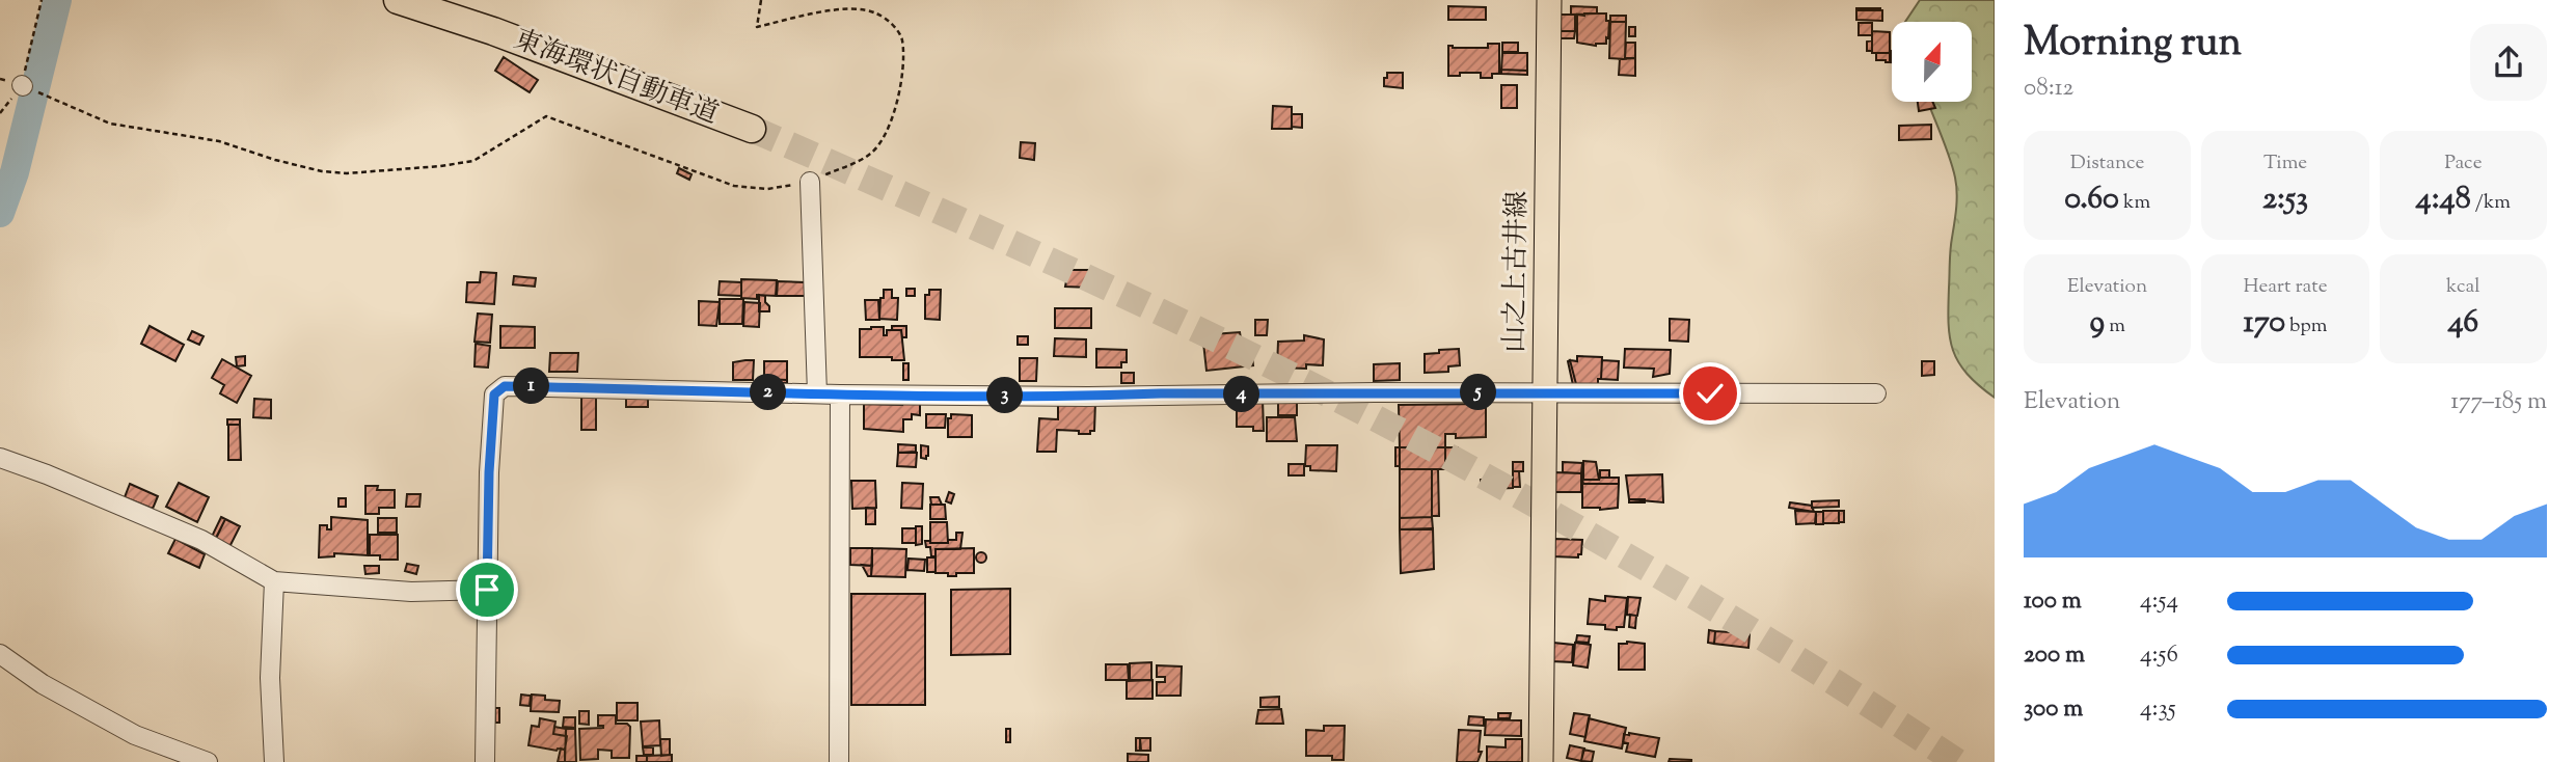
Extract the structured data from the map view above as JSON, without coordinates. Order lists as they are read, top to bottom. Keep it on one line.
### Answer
{"streets":{"highway":["東海環状自動車道"],"main road":["山之上古井線"]},"north":"top","page":{"heading":["Morning run","08:12"],"stats":[["Distance","0.60 km"],["Time","2:53"],["Pace","4:48 /km"],["Elevation","9 m"],["Heart rate","170 bpm"],["kcal","46"]],"pins":["1","2","5","4","3"],"chart":["Elevation","177–185 m"],"list":[{"name":"100 m","note":"4:54"},{"name":"200 m","note":"4:56"},{"name":"300 m","note":"4:35"}]}}
